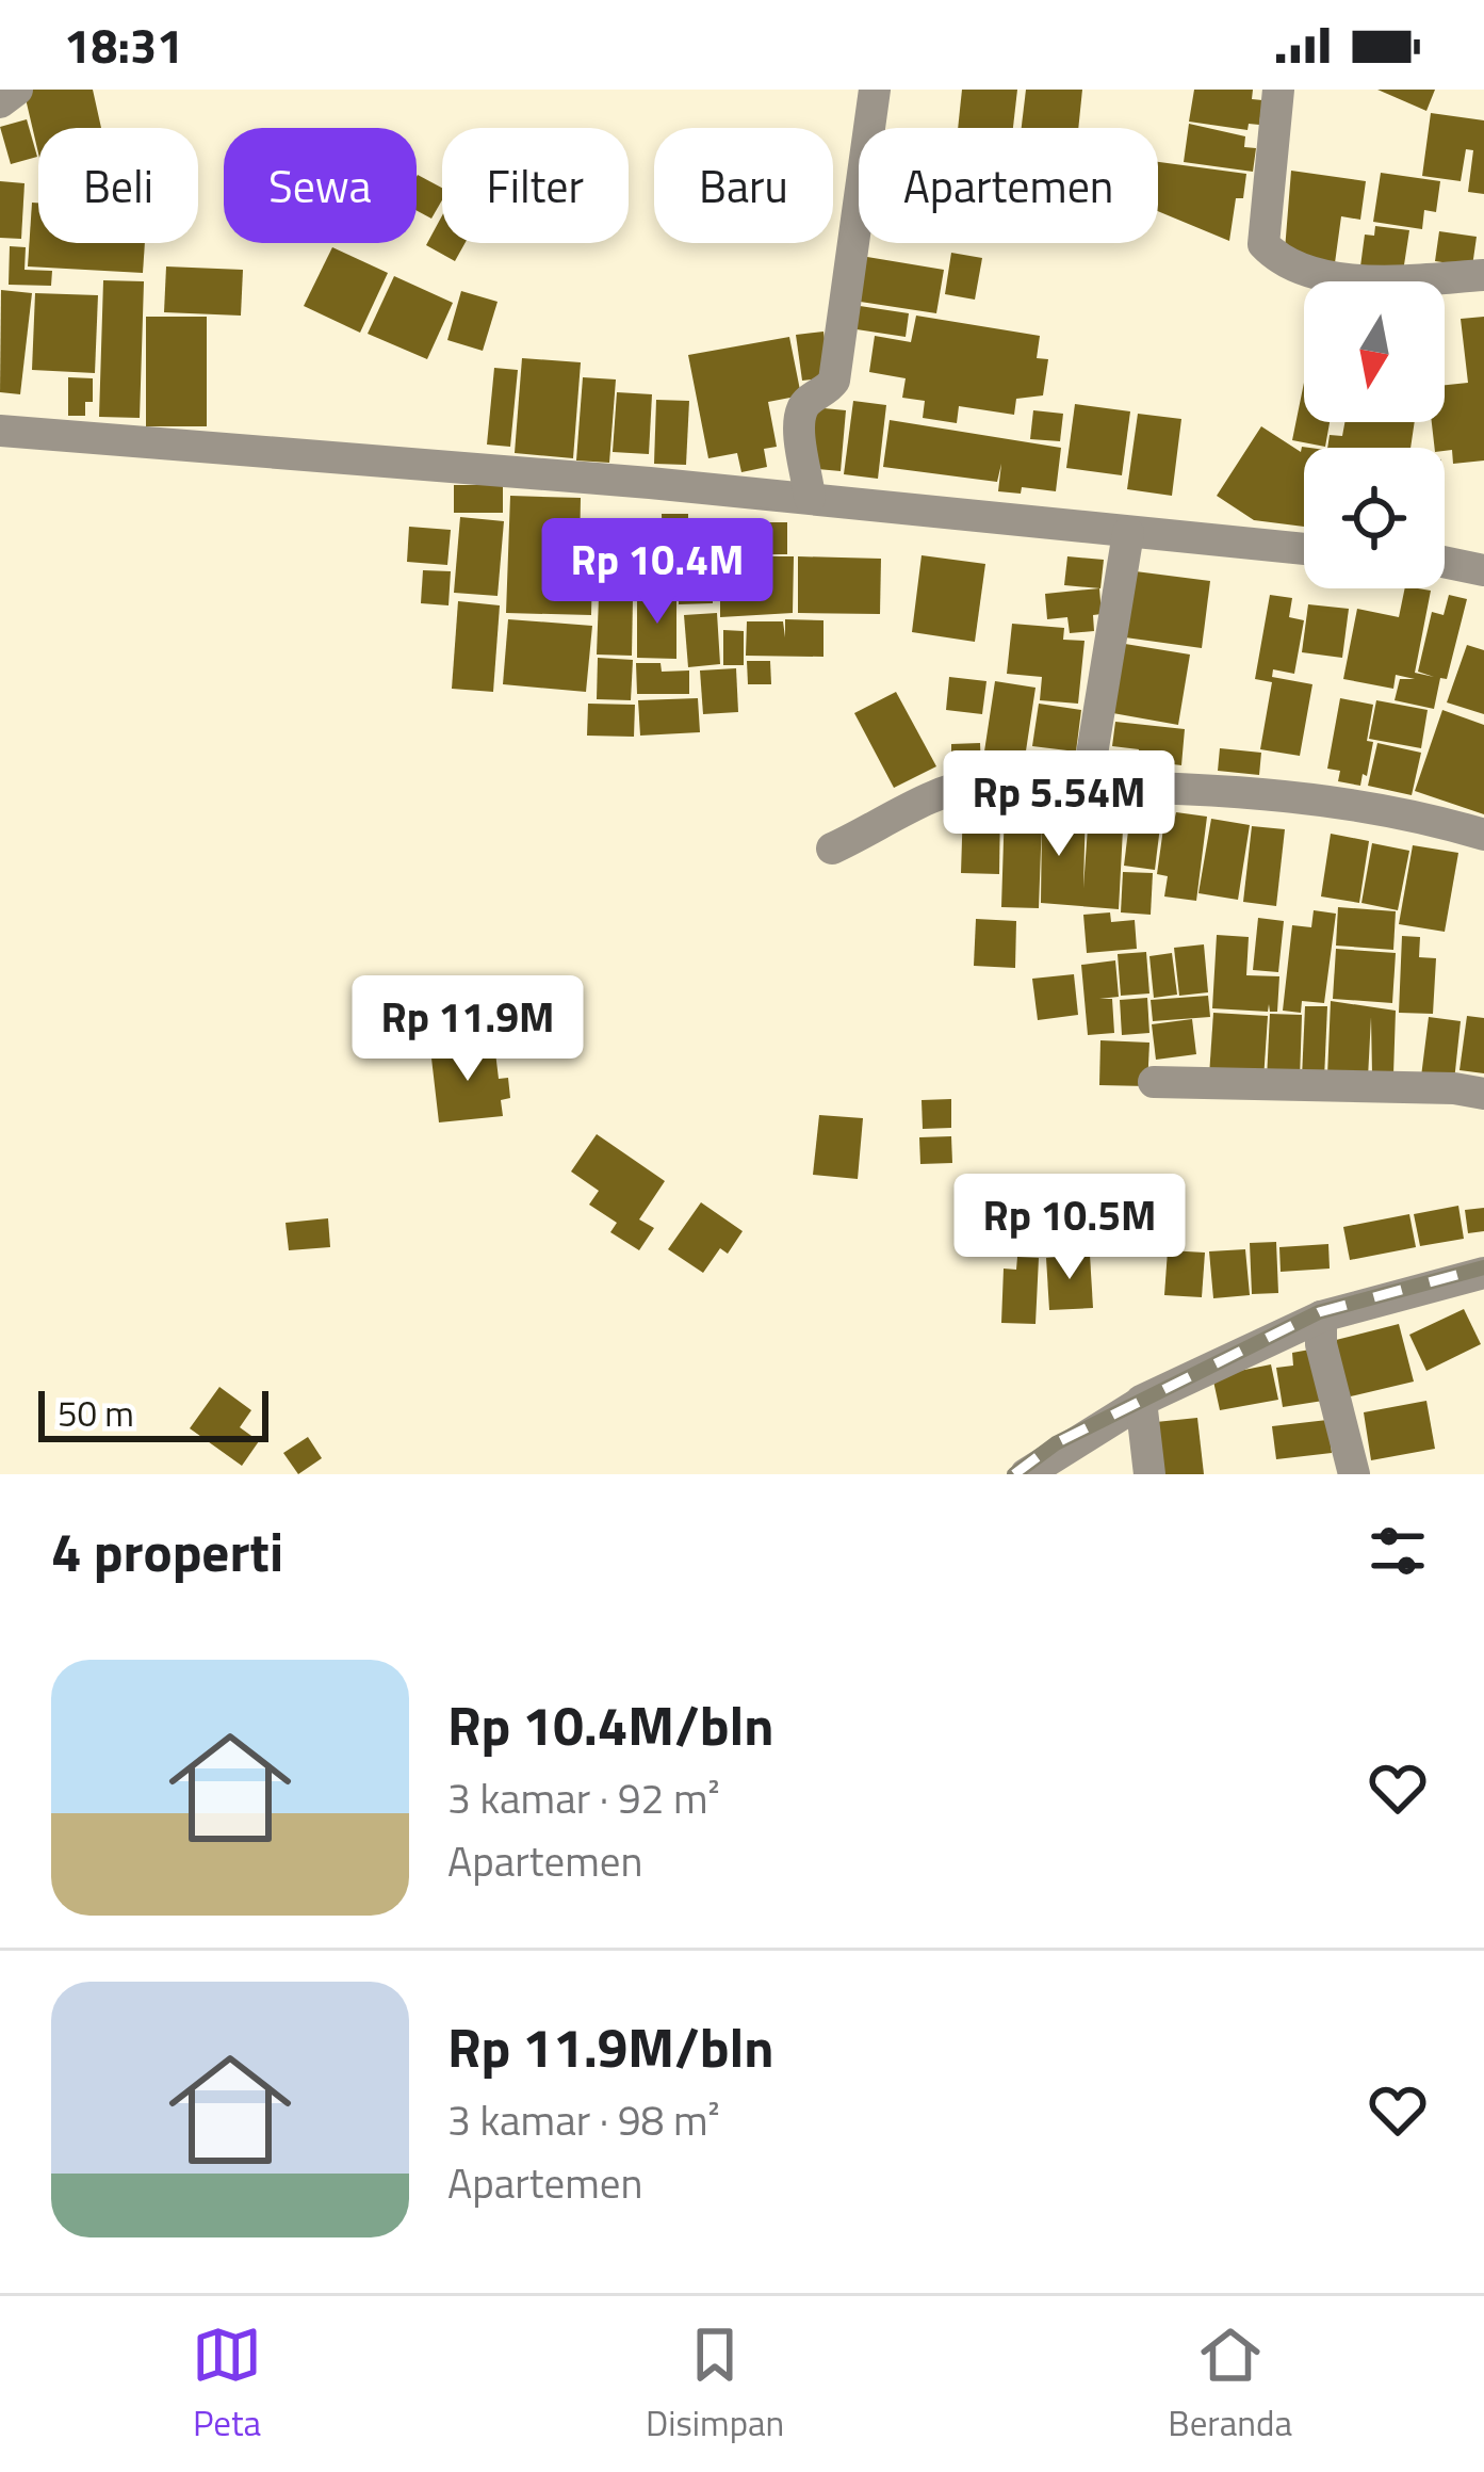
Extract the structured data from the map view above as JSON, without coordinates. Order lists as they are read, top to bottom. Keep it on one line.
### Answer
{"scale_bar":"50 m","north":"bottom","page":{"status":"18:31","chip":["Beli","Sewa","Filter","Baru","Apartemen"],"price":["Rp 10.4M","Rp 5.54M","Rp 11.9M","Rp 10.5M"],"scale":"50 m","heading":"4 properti","list":[{"name":"Rp 10.4M/bln","note":"3 kamar · 92 m² · Apartemen"},{"name":"Rp 11.9M/bln","note":"3 kamar · 98 m² · Apartemen"}],"tabs":["Peta","Disimpan","Beranda"]}}
